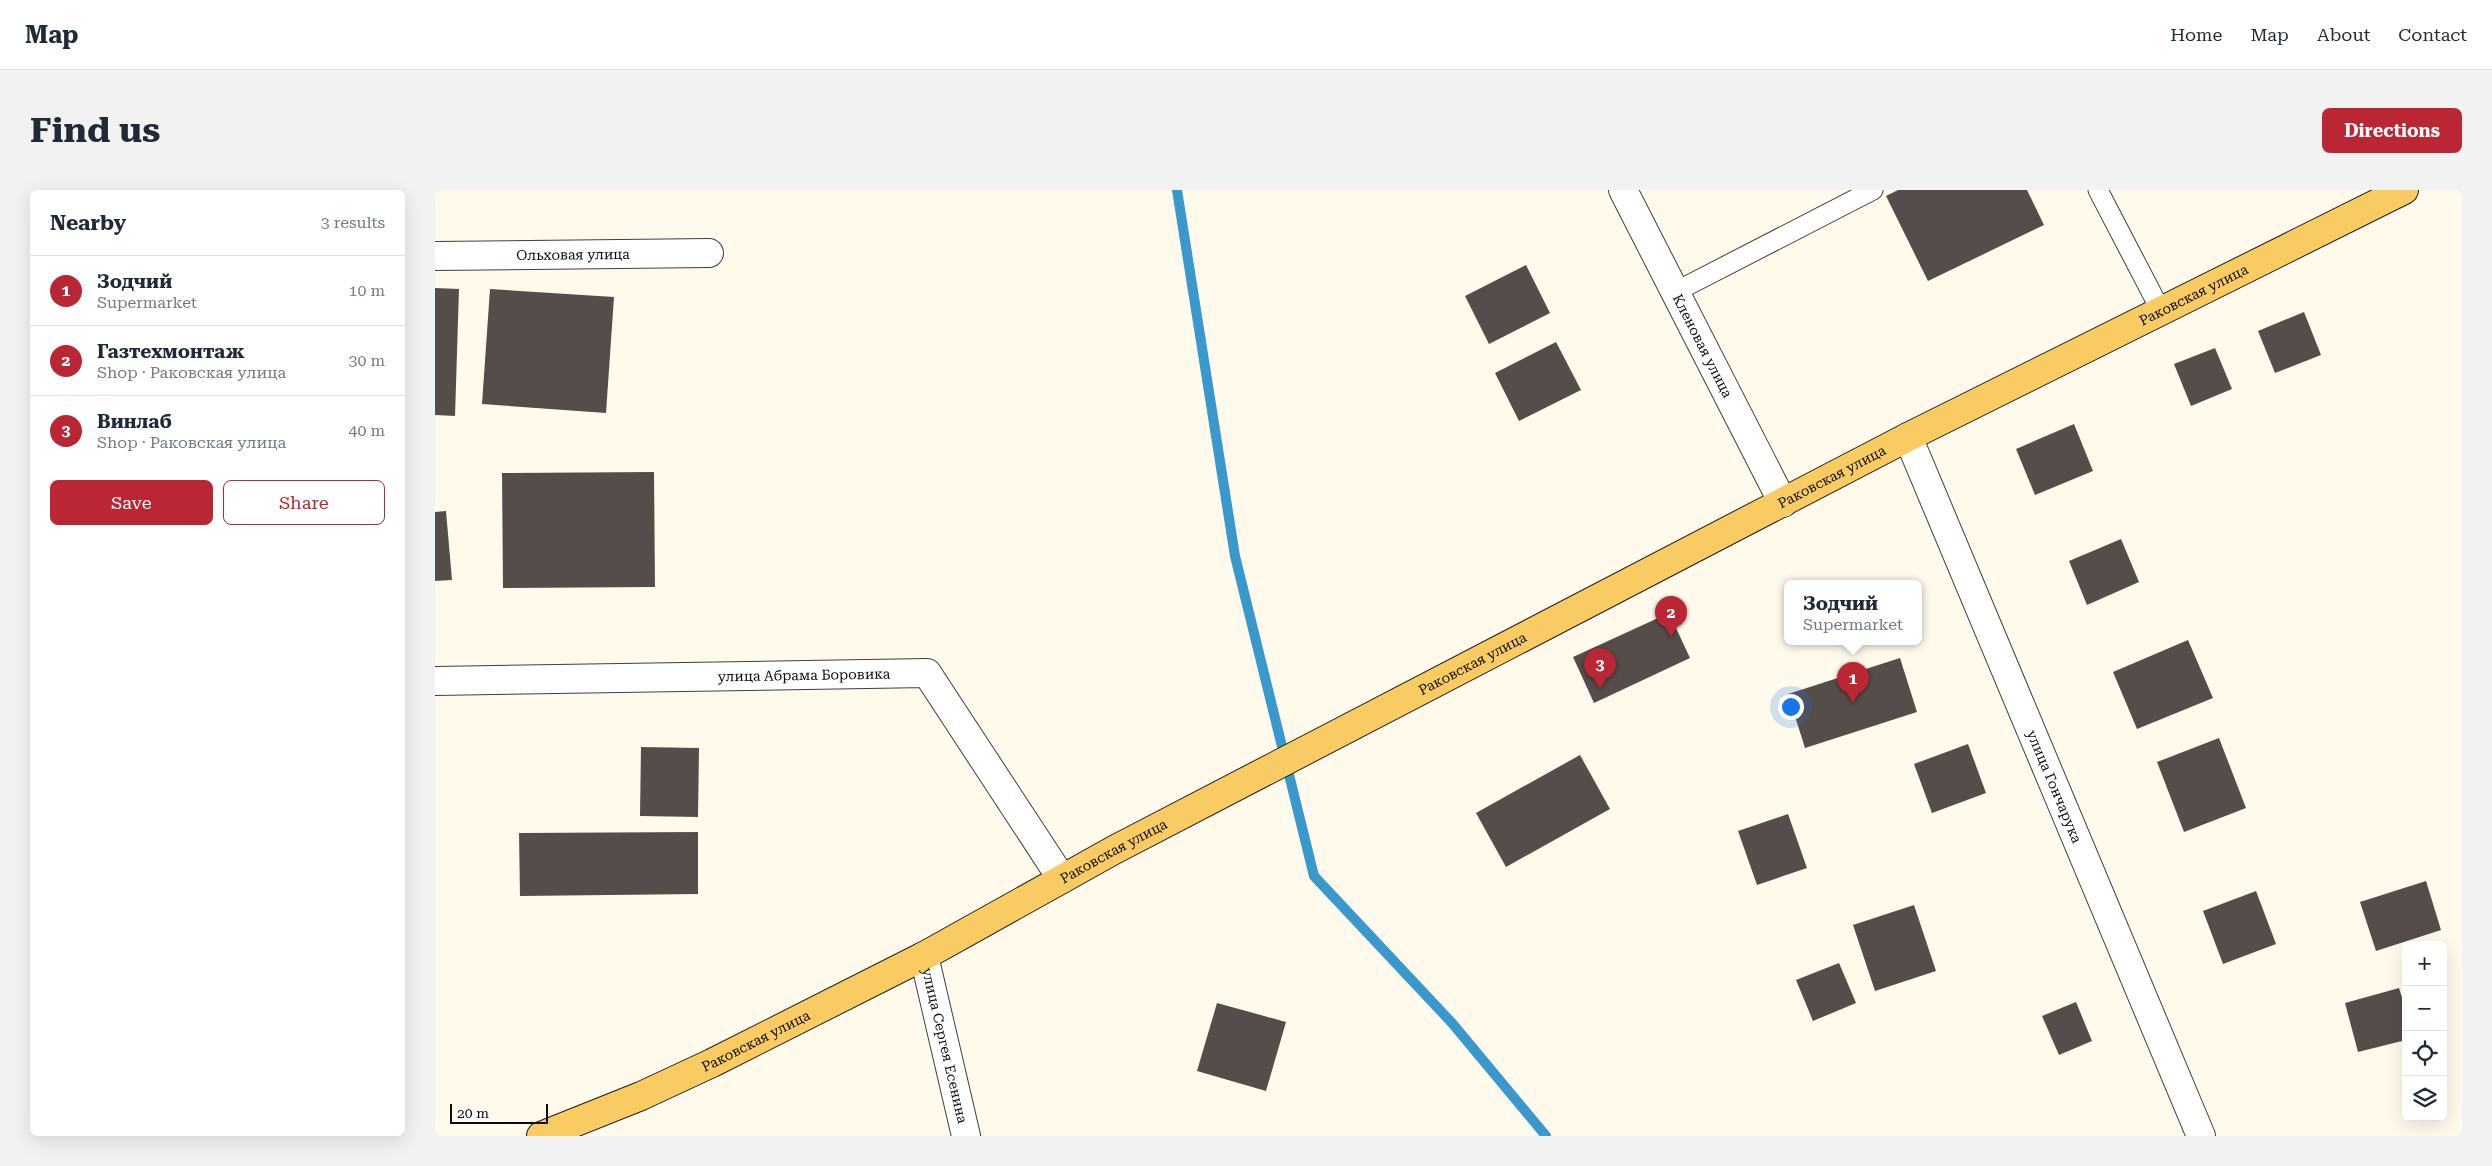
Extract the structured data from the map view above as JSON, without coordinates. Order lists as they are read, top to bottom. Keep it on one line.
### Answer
{"streets":{"main road":["Раковская улица"],"street":["Ольховая улица","Кленовая улица","улица Абрама Боровика","улица Гончарука","улица Сергея Есенина"]},"crossings":[["Раковская улица","Кленовая улица"],["Раковская улица","улица Абрама Боровика"],["Раковская улица","улица Гончарука"],["Раковская улица","улица Сергея Есенина"]],"scale_bar":"20 m","page":{"header":"Map","nav":["Home","Map","About","Contact"],"buttons":["Directions",["Save","Share"]],"title":"Find us","heading":["Nearby","3 results"],"list":[{"mark":"1","name":"Зодчий","note":"Supermarket","value":"10 m"},{"mark":"2","name":"Газтехмонтаж","note":"Shop · Раковская улица","value":"30 m"},{"mark":"3","name":"Винлаб","note":"Shop · Раковская улица","value":"40 m"}],"popup":["Зодчий","Supermarket"],"pins":["2","3","1"],"map_buttons":["+","−"],"scale":"20 m"}}
